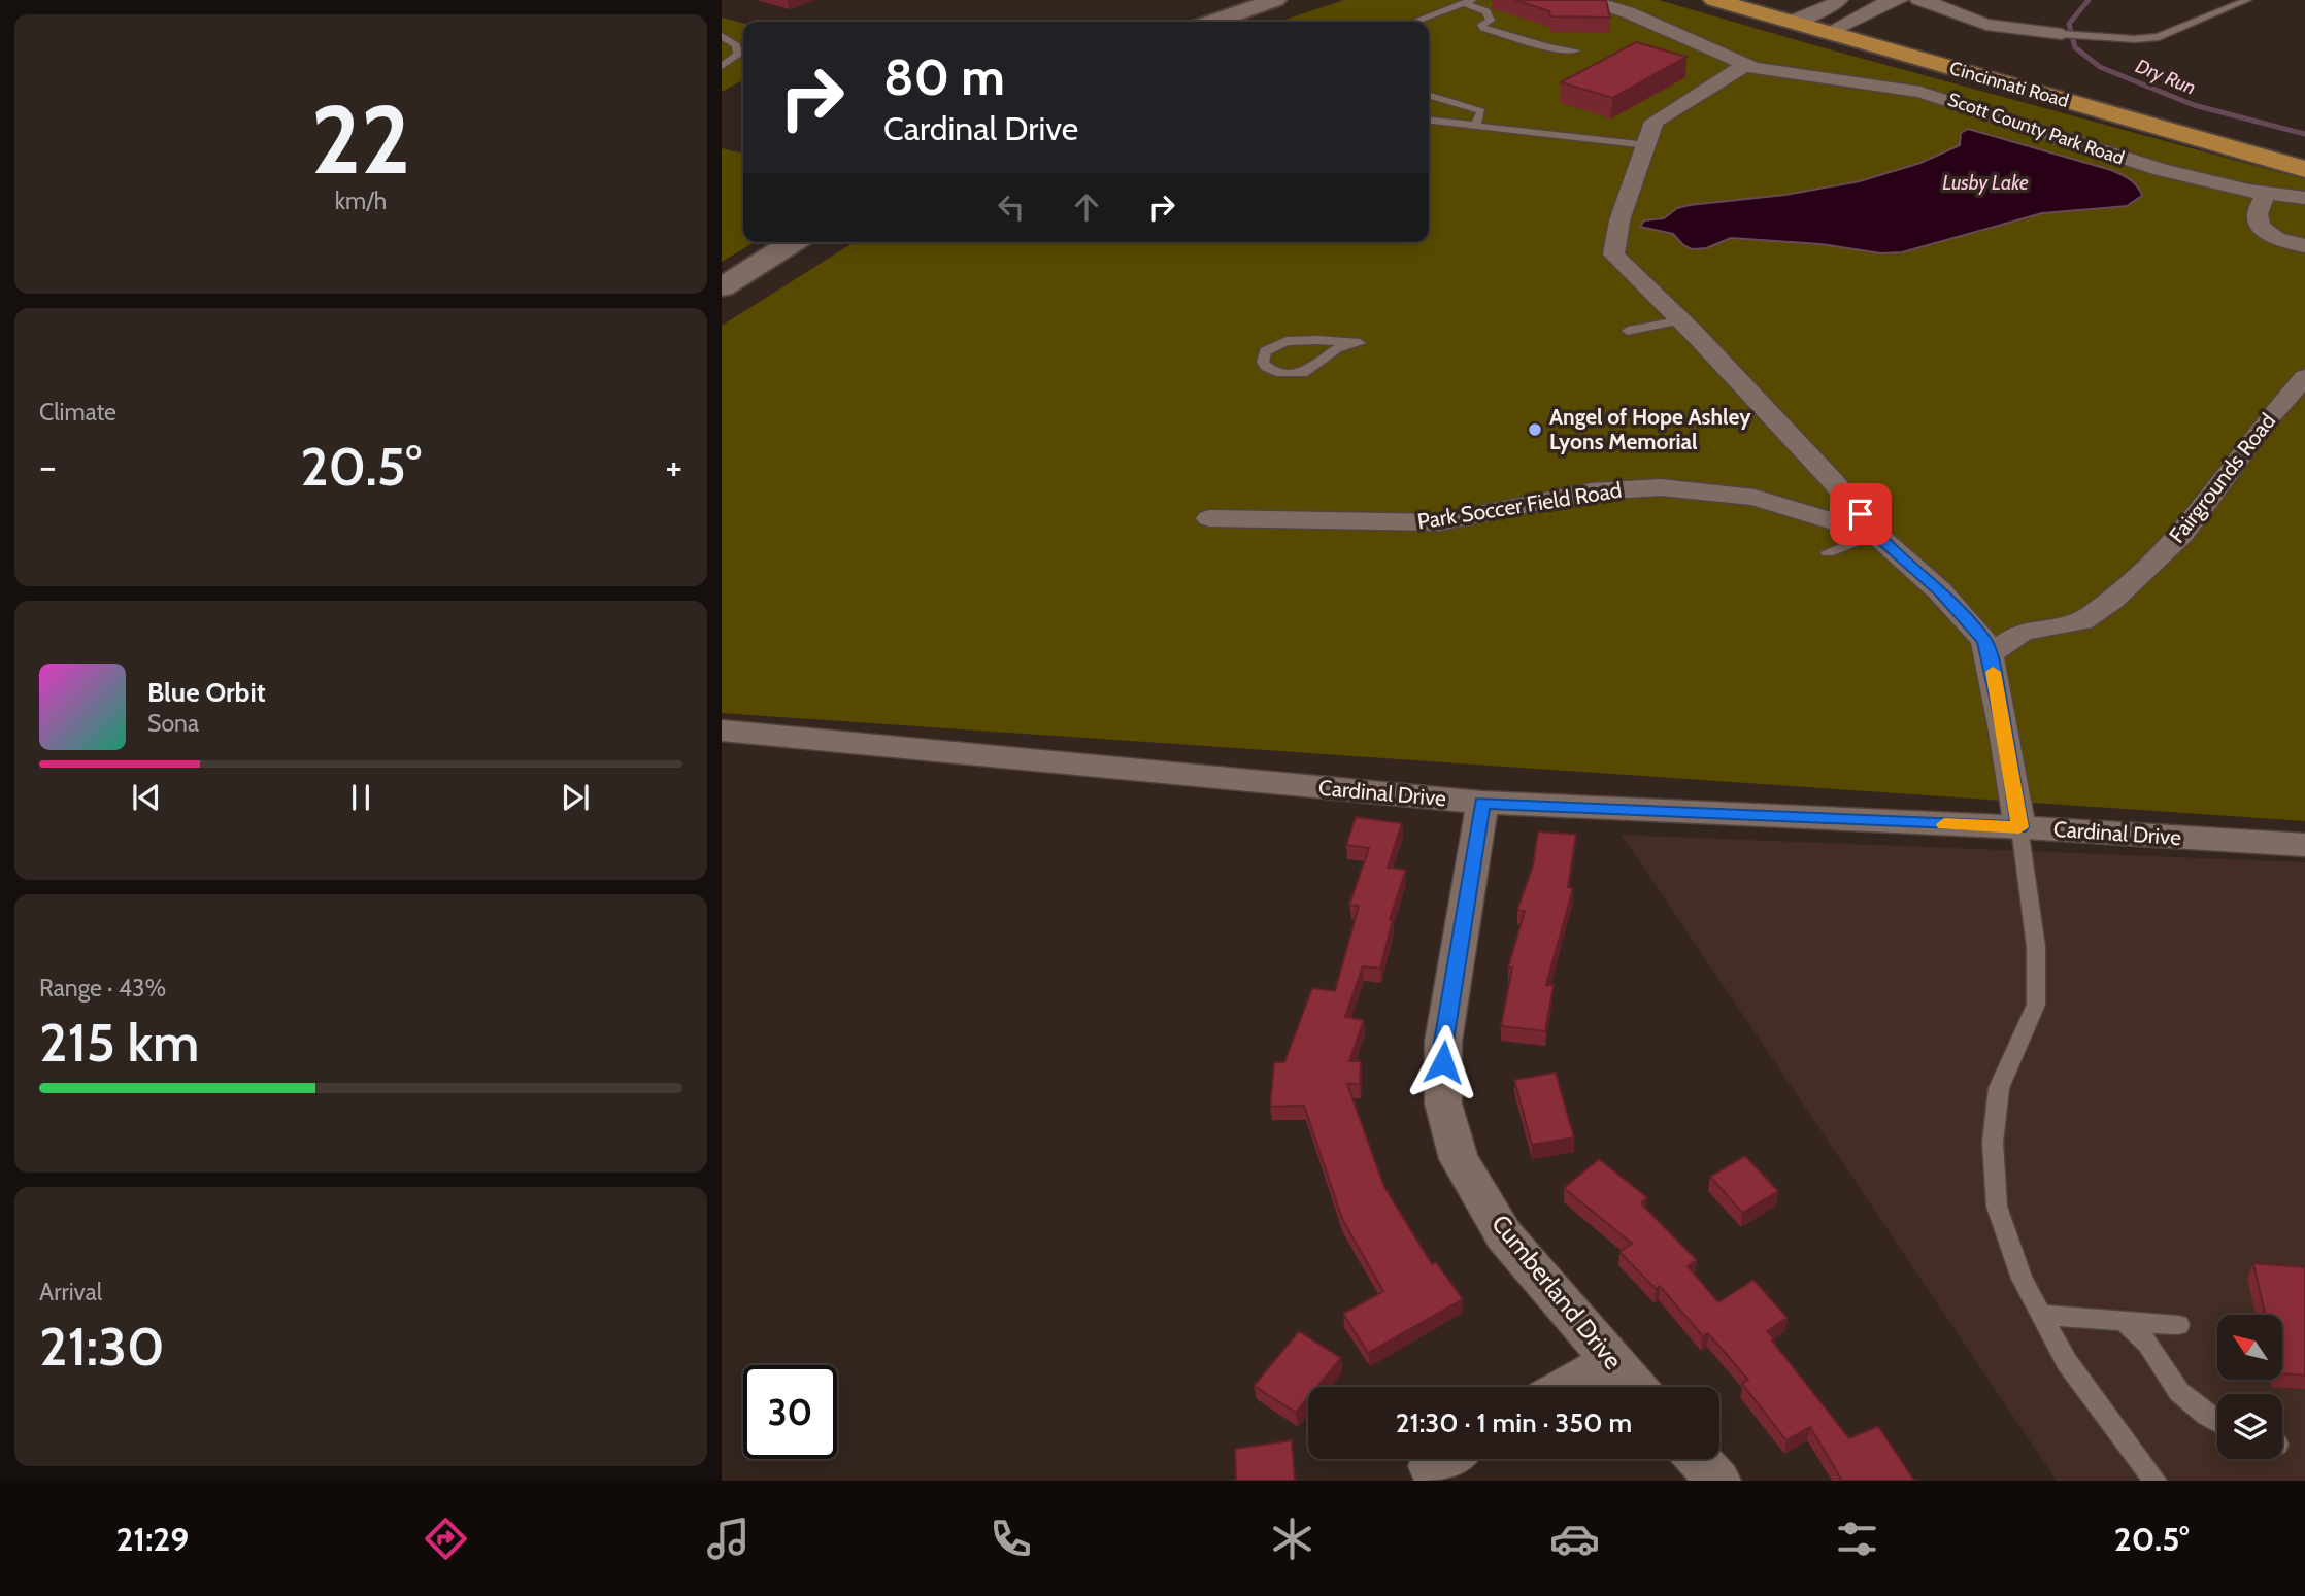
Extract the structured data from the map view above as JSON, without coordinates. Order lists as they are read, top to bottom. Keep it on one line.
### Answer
{"streets":{"main road":["Cincinnati Road"],"street":["Scott County Park Road","Fairgrounds Road","Park Soccer Field Road","Cardinal Drive","Cumberland Drive"]},"crossings":[["Fairgrounds Road","Park Soccer Field Road"],["Cardinal Drive","Cumberland Drive"]],"water":["Dry Run","Lusby Lake"],"places":["Angel of Hope Ashley Lyons Memorial"],"north":"top left","page":{"tile":[["22","km/h"],"Climate",["Range · 43%","215 km"],["Arrival","21:30"]],"turn":["80 m","Cardinal Drive"],"heat":["−","20.5°","+"],"song":["Blue Orbit","Sona"],"limit":"30","trip":"21:30 · 1 min · 350 m","tabs":["21:29","20.5°"]}}
